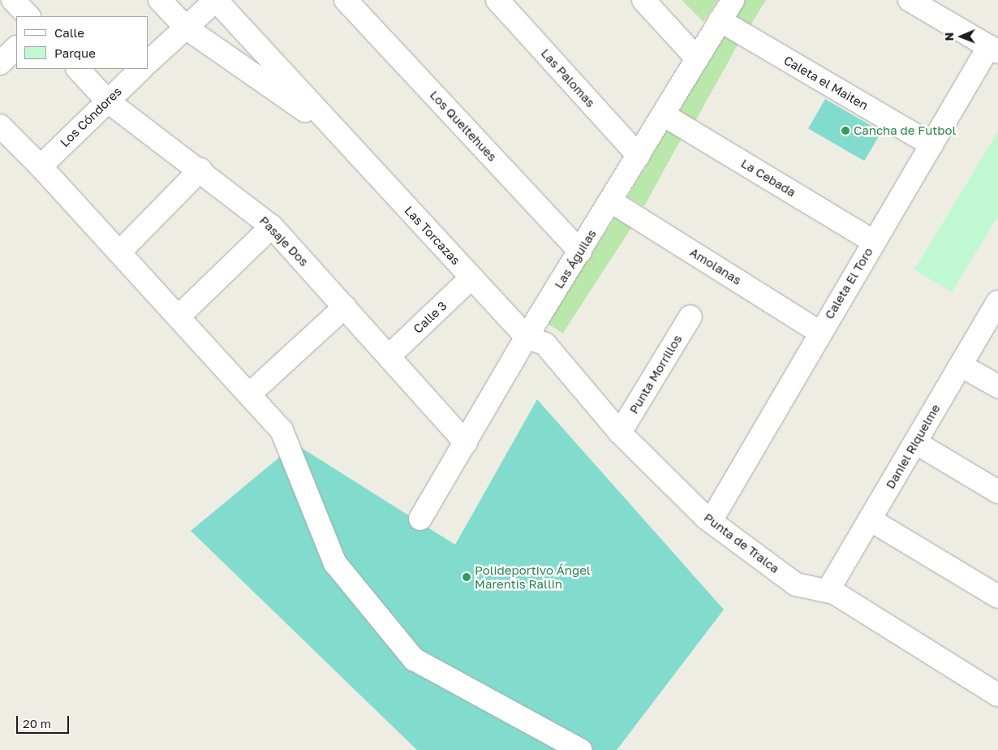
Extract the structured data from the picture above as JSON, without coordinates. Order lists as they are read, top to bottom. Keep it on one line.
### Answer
{"streets":{"street":["Las Palomas","Caleta el Maiten","Los Cóndores","Los Queltehues","La Cebada","Las Torcazas","Pasaje Dos","Las Águilas","Amolanas","Caleta El Toro","Calle 3","Punta Morrillos","Daniel Riquelme","Punta de Tralca"]},"crossings":[["Las Palomas","Las Águilas"],["Caleta el Maiten","Las Águilas"],["Caleta el Maiten","Caleta El Toro"],["Los Cóndores","Pasaje Dos"],["Los Queltehues","Las Águilas"],["La Cebada","Las Águilas"],["La Cebada","Caleta El Toro"],["Las Torcazas","Las Águilas"],["Las Torcazas","Calle 3"],["Las Torcazas","Punta de Tralca"],["Pasaje Dos","Las Águilas"],["Pasaje Dos","Calle 3"],["Las Águilas","Amolanas"],["Las Águilas","Punta de Tralca"],["Amolanas","Caleta El Toro"],["Caleta El Toro","Punta de Tralca"],["Punta Morrillos","Punta de Tralca"],["Daniel Riquelme","Punta de Tralca"]],"places":["Cancha de Futbol","Polideportivo Ángel Marentis Rallin"],"legend":["Calle","Parque"],"scale_bar":"20 m","north":"left"}
